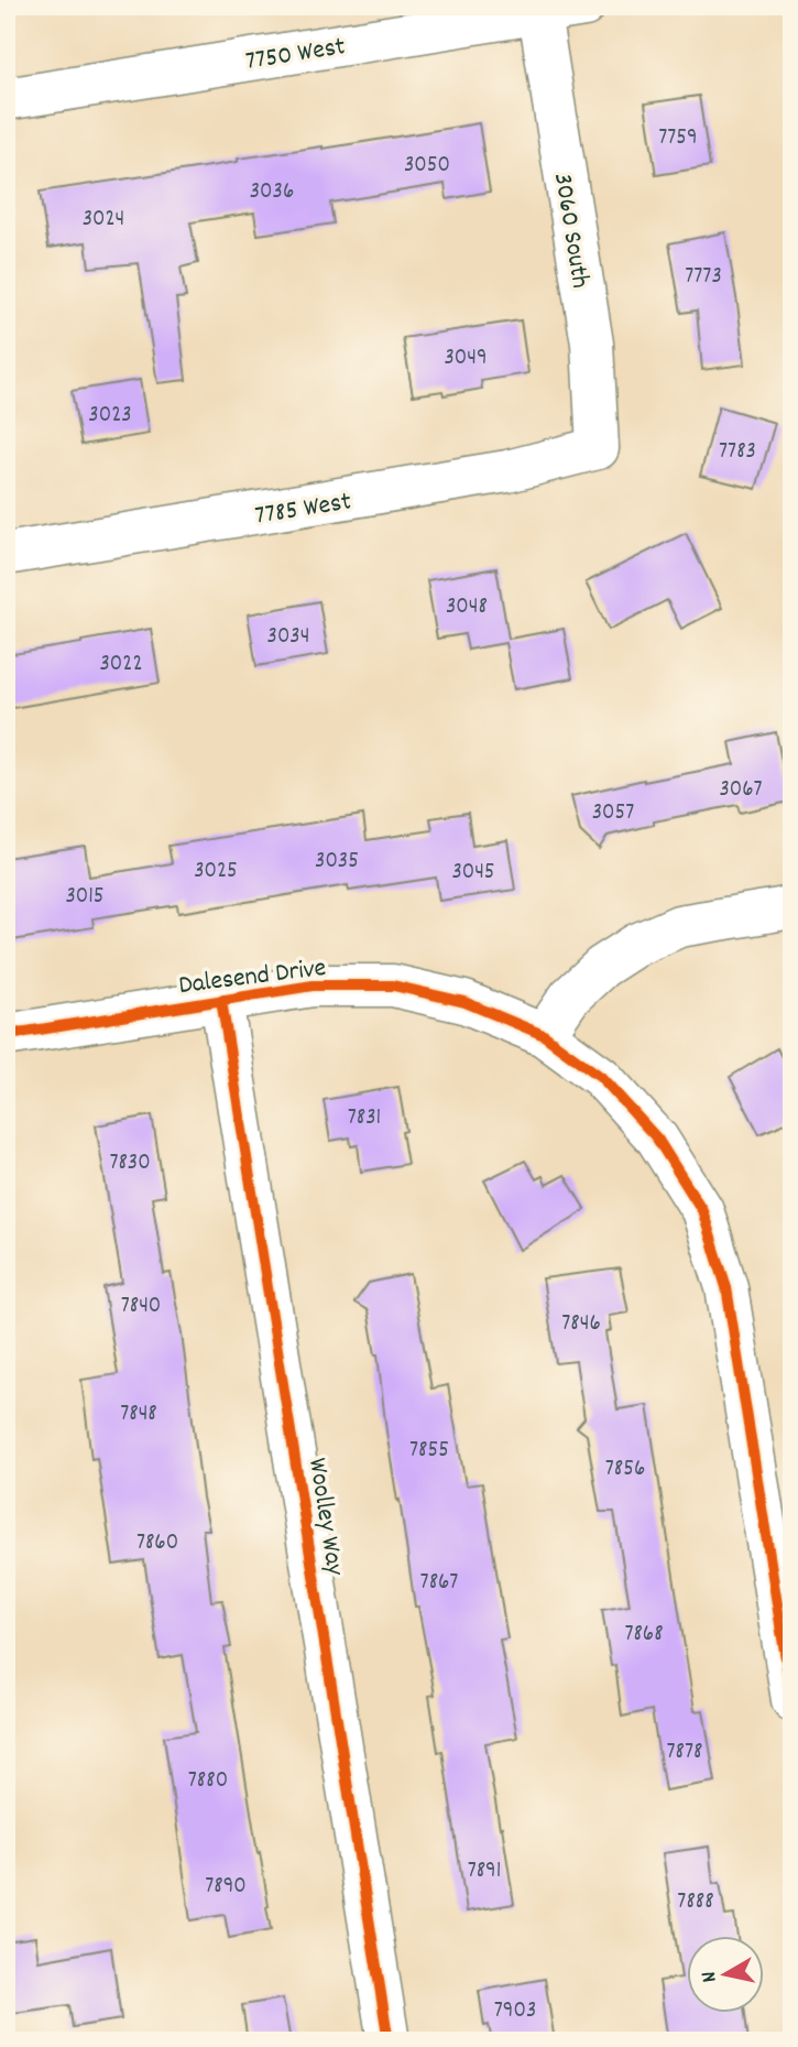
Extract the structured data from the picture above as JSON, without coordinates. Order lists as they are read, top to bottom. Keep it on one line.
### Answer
{"streets":{"street":["7750 West","3060 South","7785 West","Dalesend Drive","Woolley Way"]},"crossings":[["7750 West","3060 South"],["3060 South","7785 West"],["Dalesend Drive","Woolley Way"]],"house_numbers":["7759","3050","3036","3024","7773","3049","3023","7783","3048","3034","3022","3067","3057","3035","3025","3045","3015","7831","7830","7840","7846","7848","7855","7856","7860","7867","7868","7878","7880","7891","7890","7888","7903"],"north":"left"}
